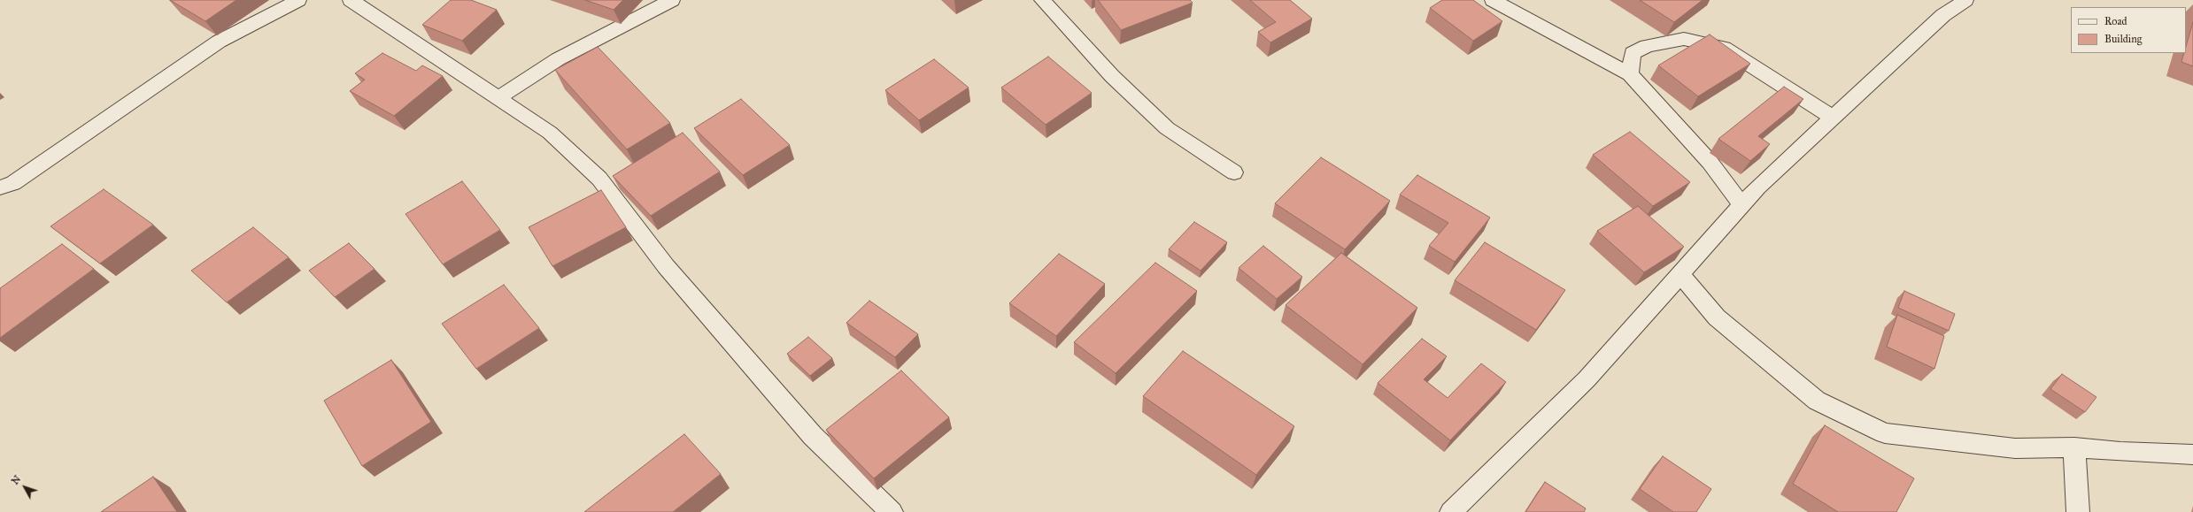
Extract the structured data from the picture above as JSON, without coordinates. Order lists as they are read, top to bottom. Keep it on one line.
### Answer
{"legend":["Road","Building"],"north":"top left"}
